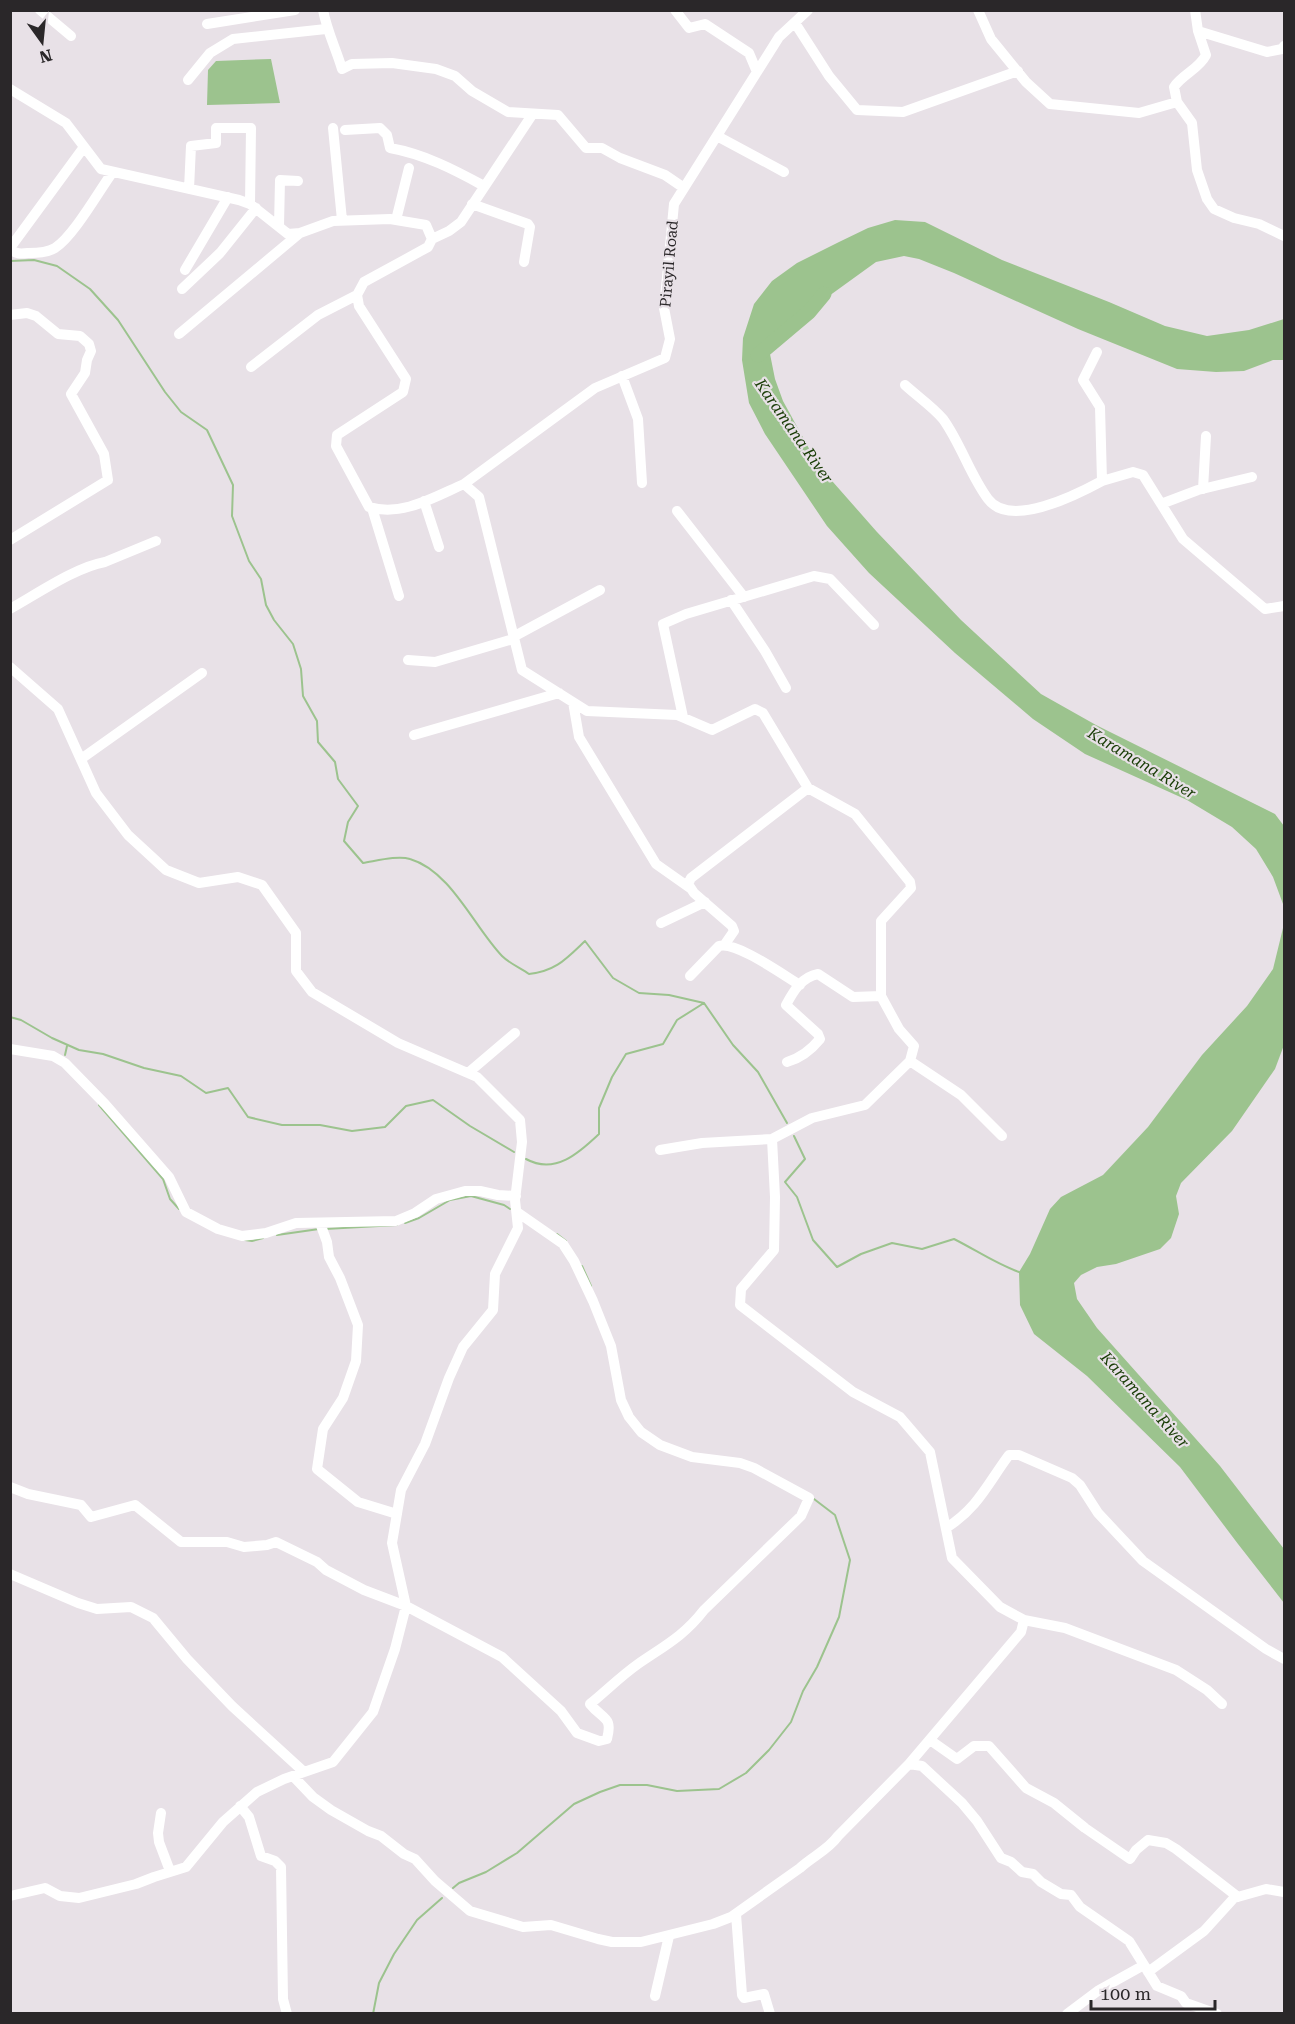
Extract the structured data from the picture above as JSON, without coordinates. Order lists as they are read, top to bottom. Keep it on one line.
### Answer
{"streets":{"street":["Pirayil Road"]},"water":["Karamana River"],"scale_bar":"100 m","north":"bottom"}
